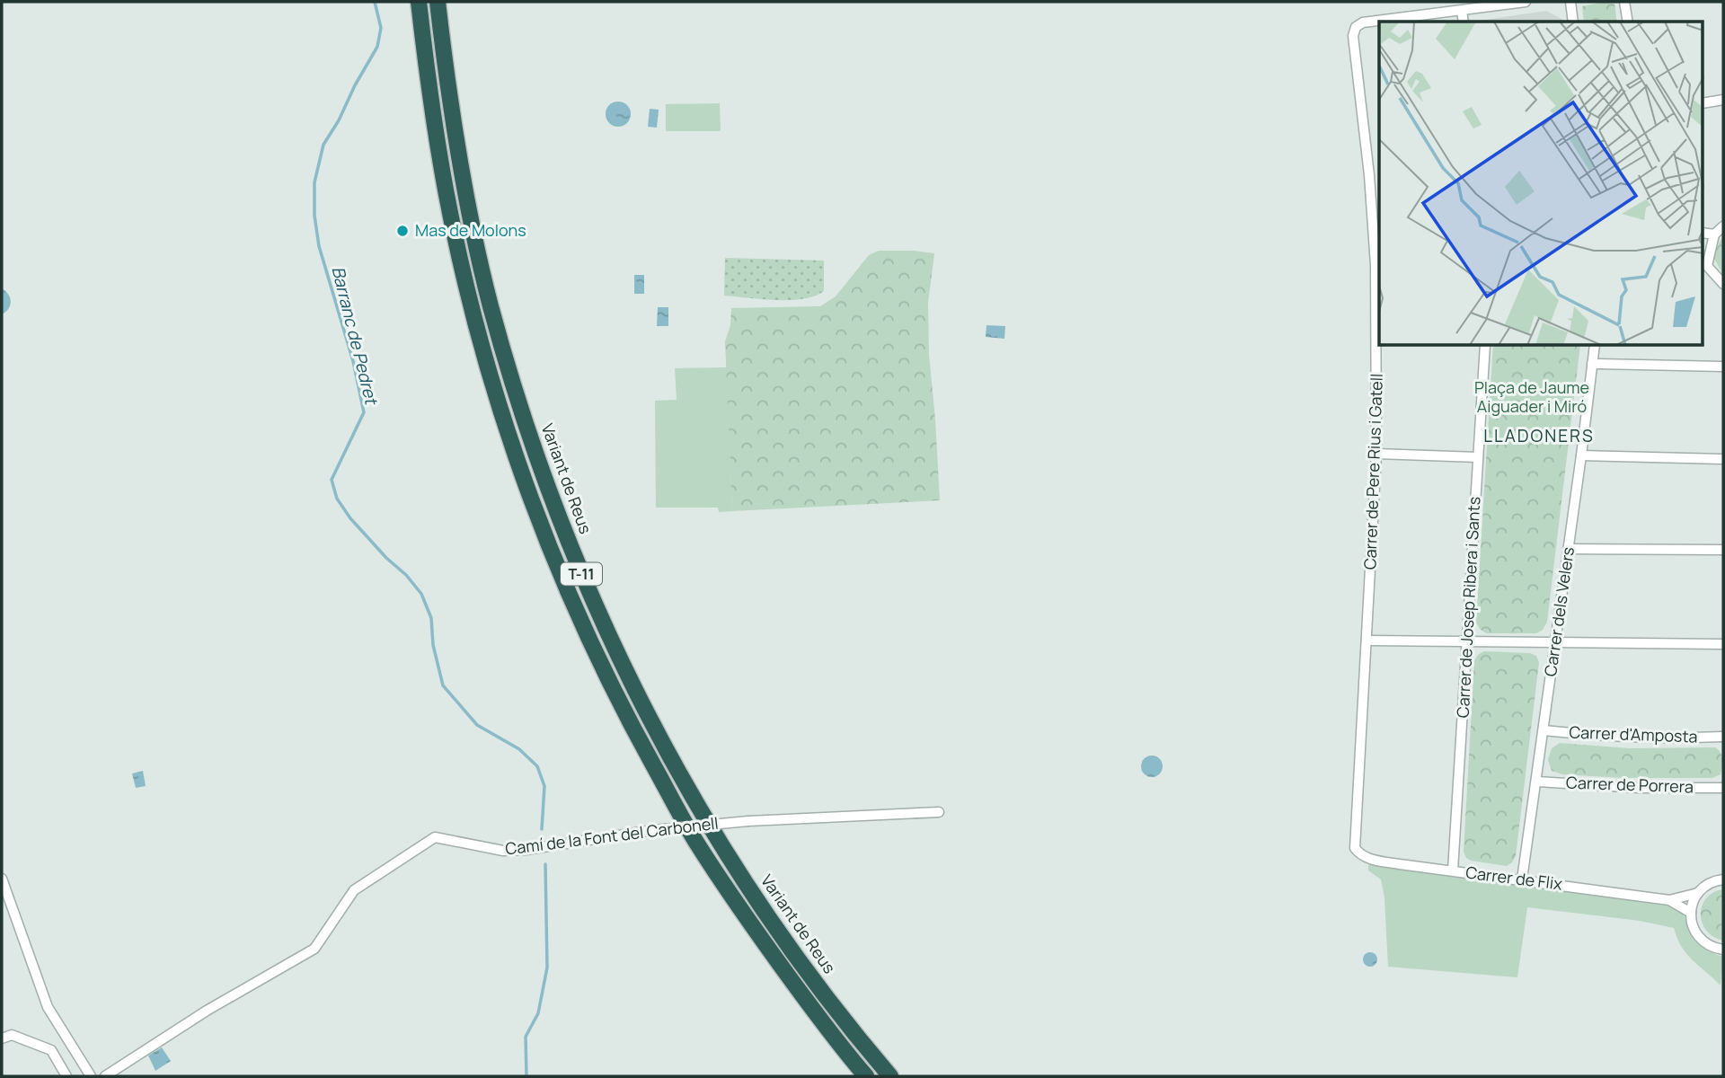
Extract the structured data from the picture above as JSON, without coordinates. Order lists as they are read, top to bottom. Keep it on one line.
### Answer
{"streets":{"highway":["Variant de Reus","T-11"],"street":["Carrer de Pere Rius i Gatell","Carrer de Josep Ribera i Sants","Carrer dels Velers","Carrer d'Amposta","Carrer de Porrera","Camí de la Font del Carbonell","Carrer de Flix"]},"crossings":[["Carrer de Pere Rius i Gatell","Carrer de Flix"],["Carrer de Josep Ribera i Sants","Carrer de Flix"],["Carrer dels Velers","Carrer d'Amposta"],["Carrer dels Velers","Carrer de Porrera"],["Carrer dels Velers","Carrer de Flix"]],"districts":["LLADONERS"],"water":["Barranc de Pedret"],"parks":["Plaça de Jaume Aiguader i Miró"],"places":["Mas de Molons"]}
